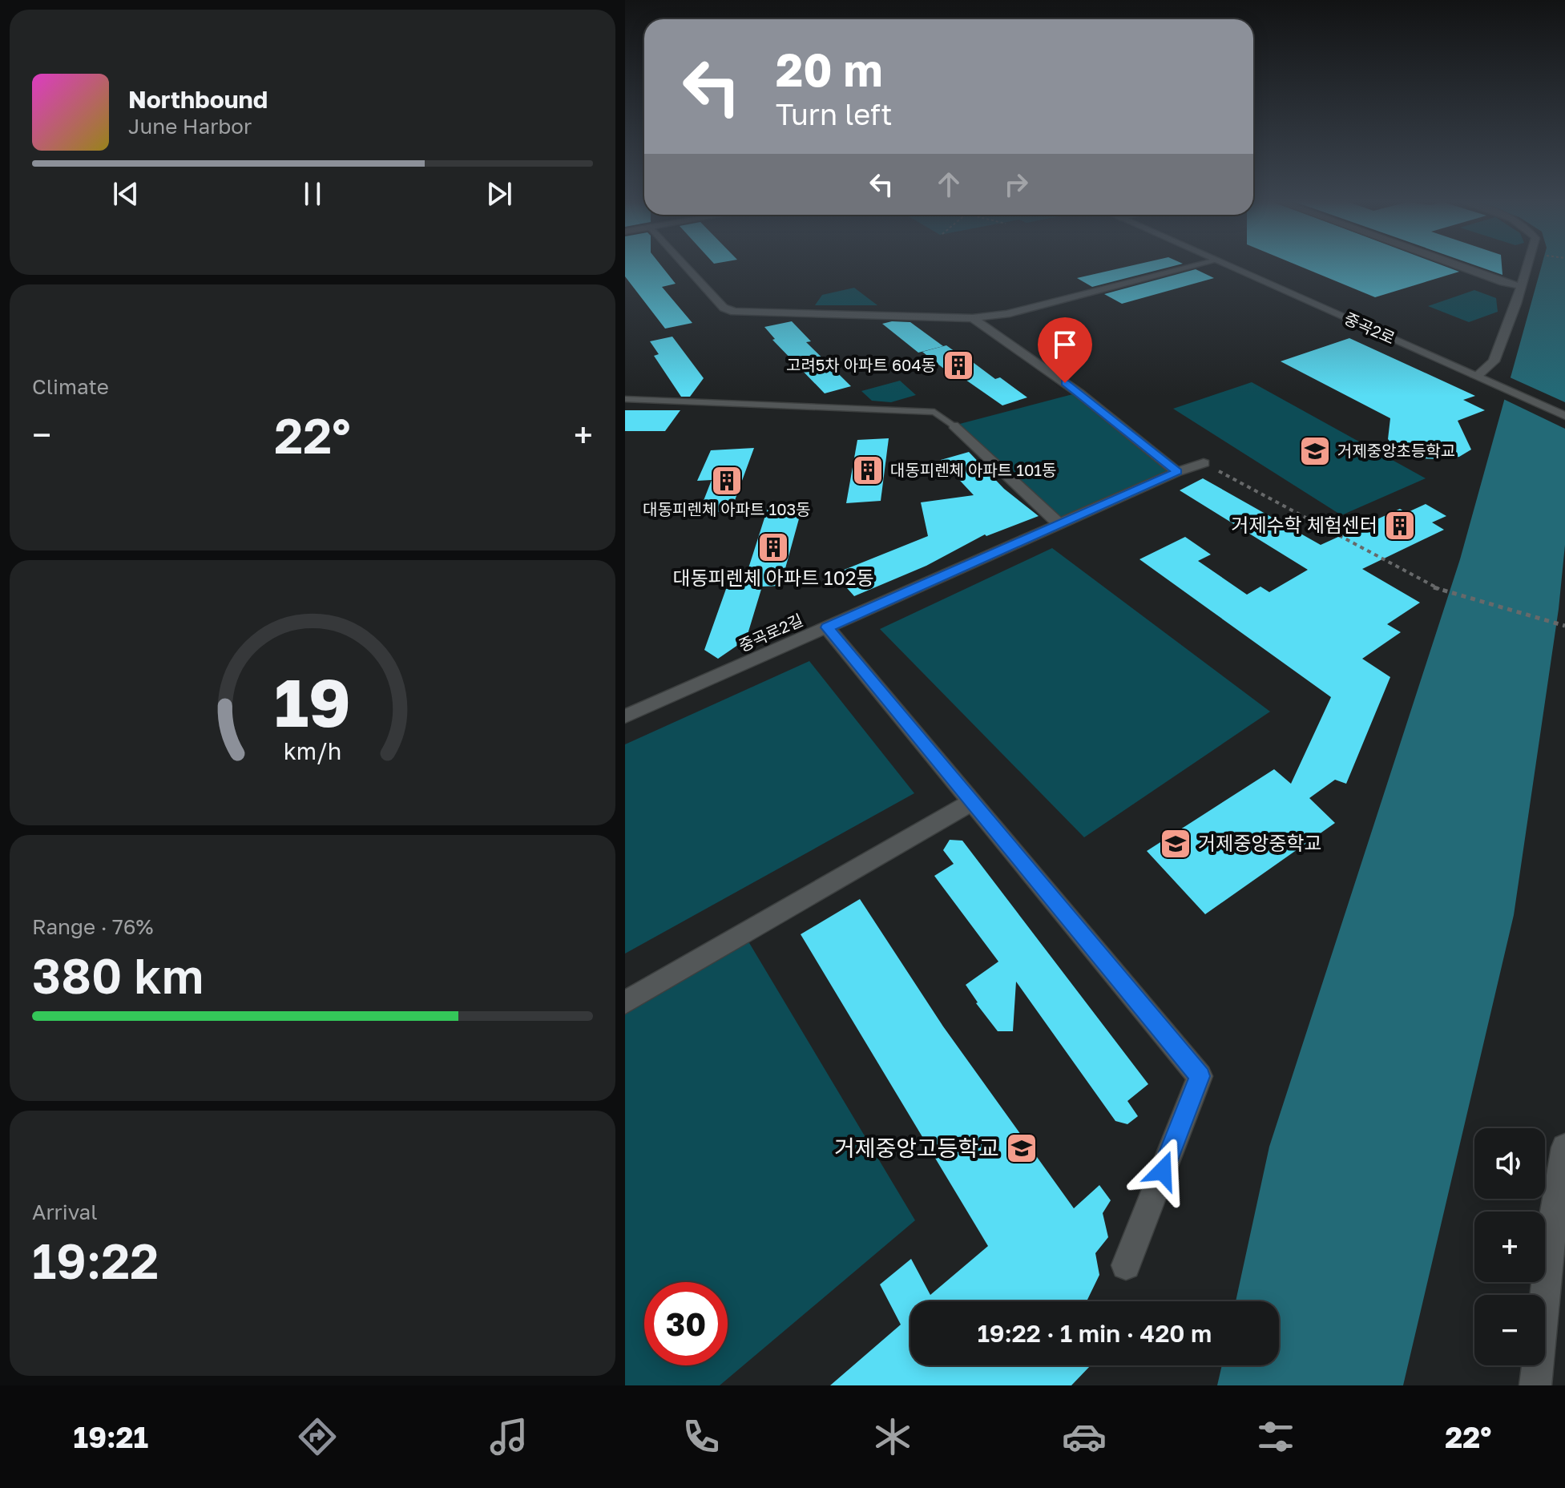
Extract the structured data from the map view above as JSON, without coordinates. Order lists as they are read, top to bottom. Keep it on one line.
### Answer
{"streets":{"street":["중곡2로","중곡로2길"]},"places":{"building":["고려5차 아파트 604동","대동피렌체 아파트 101동","대동피렌체 아파트 103동","거제수학 체험센터","대동피렌체 아파트 102동"],"school or university":["거제중앙초등학교","거제중앙중학교","거제중앙고등학교"]},"page":{"turn":["20 m","Turn left"],"song":["Northbound","June Harbor"],"tile":["Climate",["Range · 76%","380 km"],["Arrival","19:22"]],"heat":["−","22°","+"],"map_buttons":["+","−"],"limit":"30","trip":"19:22 · 1 min · 420 m","tabs":["19:21","22°"],"gauge":["19","km/h"]}}
